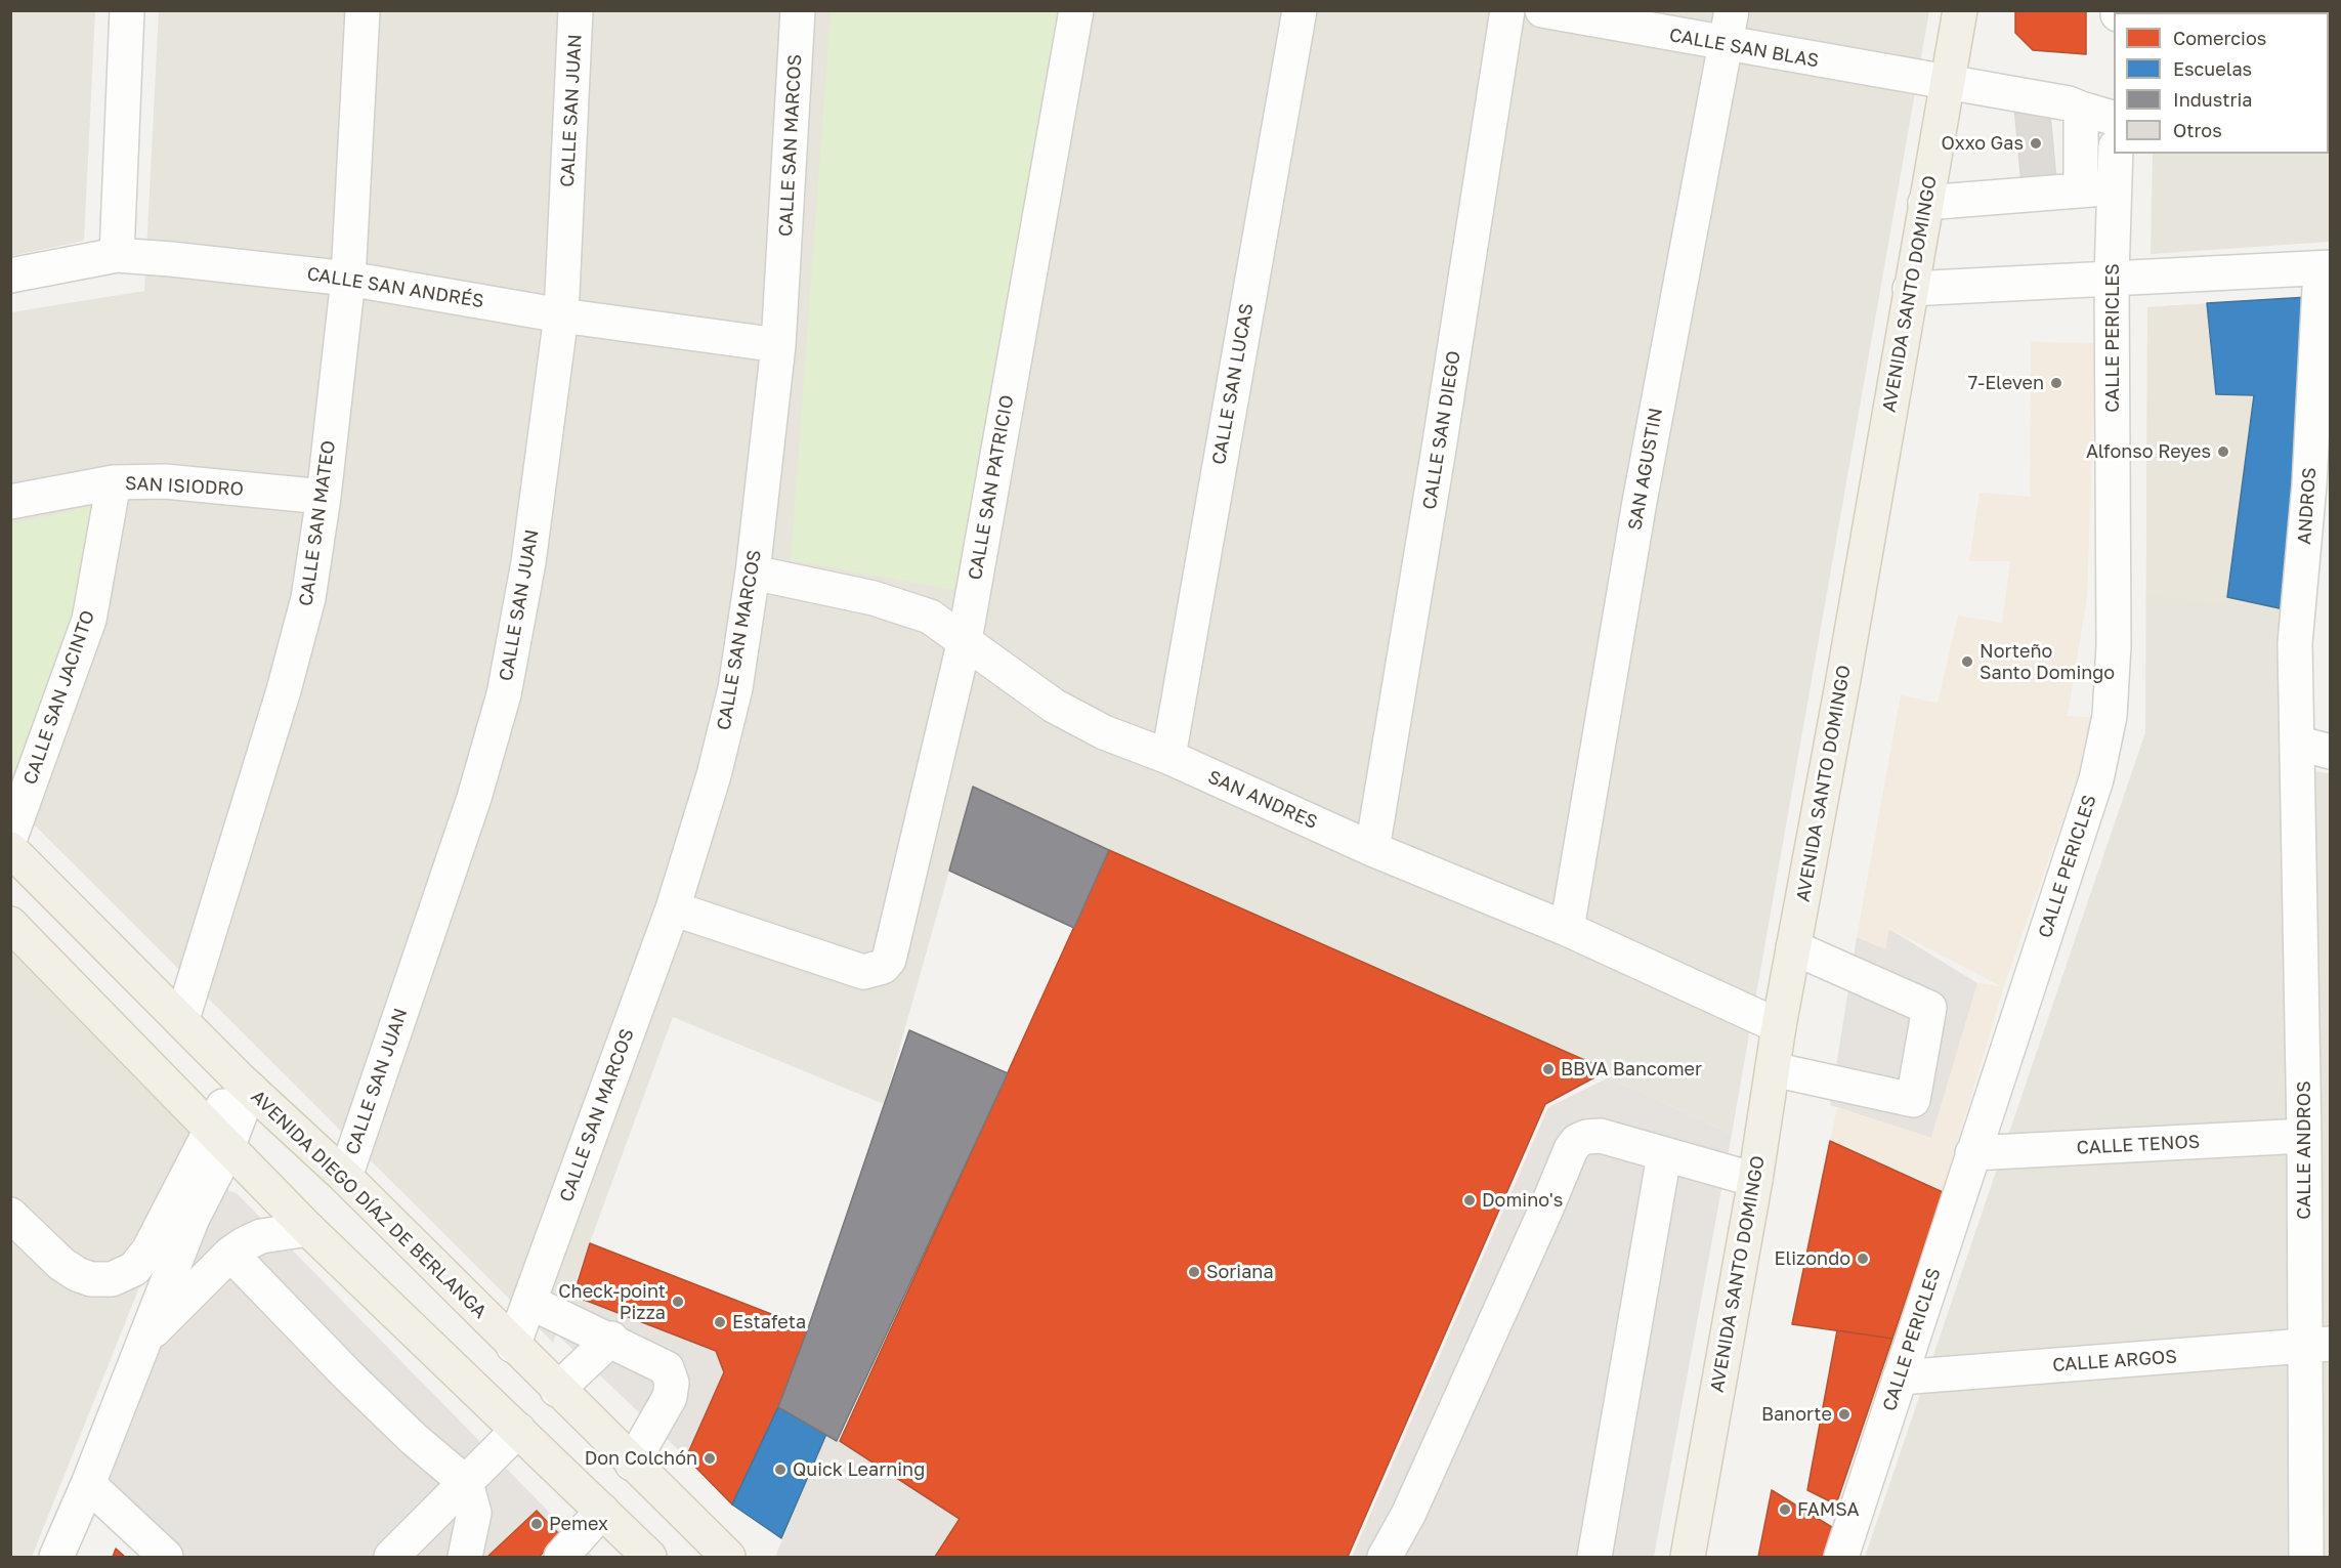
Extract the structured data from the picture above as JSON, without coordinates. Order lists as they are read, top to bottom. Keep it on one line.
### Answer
{"streets":{"main road":["AVENIDA SANTO DOMINGO","AVENIDA DIEGO DÍAZ DE BERLANGA"],"street":["CALLE SAN BLAS","CALLE SAN JUAN","CALLE SAN MARCOS","CALLE SAN ANDRÉS","CALLE PERICLES","CALLE SAN LUCAS","CALLE SAN DIEGO","SAN AGUSTIN","SAN ISIODRO","CALLE SAN PATRICIO","ANDROS","CALLE SAN MATEO","CALLE SAN JACINTO","SAN ANDRES","CALLE TENOS","CALLE ANDROS","CALLE ARGOS"]},"crossings":[["CALLE SAN BLAS","AVENIDA SANTO DOMINGO"],["CALLE SAN BLAS","SAN AGUSTIN"],["CALLE SAN JUAN","CALLE SAN ANDRÉS"],["CALLE SAN JUAN","AVENIDA DIEGO DÍAZ DE BERLANGA"],["CALLE SAN MARCOS","CALLE SAN ANDRÉS"],["CALLE SAN MARCOS","CALLE SAN PATRICIO"],["CALLE SAN MARCOS","SAN ANDRES"],["CALLE SAN MARCOS","AVENIDA DIEGO DÍAZ DE BERLANGA"],["CALLE SAN ANDRÉS","CALLE SAN MATEO"],["AVENIDA SANTO DOMINGO","SAN ANDRES"],["CALLE PERICLES","CALLE TENOS"],["CALLE PERICLES","CALLE ARGOS"],["CALLE SAN LUCAS","SAN ANDRES"],["CALLE SAN DIEGO","SAN ANDRES"],["SAN AGUSTIN","SAN ANDRES"],["SAN ISIODRO","CALLE SAN MATEO"],["SAN ISIODRO","CALLE SAN JACINTO"],["CALLE SAN PATRICIO","SAN ANDRES"],["ANDROS","CALLE ANDROS"],["CALLE SAN MATEO","AVENIDA DIEGO DÍAZ DE BERLANGA"],["CALLE TENOS","CALLE ANDROS"],["CALLE ANDROS","CALLE ARGOS"]],"places":["Oxxo Gas","7-Eleven","Alfonso Reyes","Norteño Santo Domingo","BBVA Bancomer","Domino's","Elizondo","Soriana","Check-point Pizza","Estafeta","Banorte","Don Colchón","Quick Learning","FAMSA","Pemex"],"legend":["Comercios","Escuelas","Industria","Otros"]}
